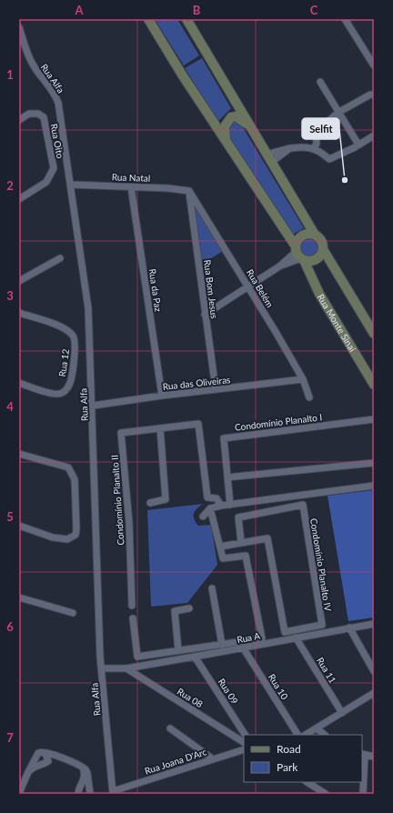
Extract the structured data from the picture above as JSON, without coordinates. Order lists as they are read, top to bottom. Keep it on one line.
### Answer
{"streets":{"main road":["Rua Monte Sinai"],"street":["Rua Alfa","Rua Oito","Rua Natal","Rua Belém","Rua Bom Jesus","Rua da Paz","Rua 12","Rua das Oliveiras","Condomínio Planalto I","Condomínio Planalto II","Condomínio Planalto IV","Rua A","Rua 11","Rua 10","Rua 09","Rua 08","Rua Joana D'Arc"]},"crossings":[["Rua Alfa","Rua Natal"],["Rua Alfa","Rua das Oliveiras"],["Rua Alfa","Rua A"],["Rua Alfa","Rua Joana D'Arc"],["Rua Natal","Rua Belém"],["Rua Natal","Rua Bom Jesus"],["Rua Natal","Rua da Paz"],["Rua Belém","Rua Bom Jesus"],["Rua Belém","Rua das Oliveiras"],["Rua Bom Jesus","Rua das Oliveiras"],["Rua da Paz","Rua das Oliveiras"],["Rua A","Rua 11"],["Rua A","Rua 10"],["Rua A","Rua 09"],["Rua A","Rua 08"]],"places":["Selfit"],"legend":["Road","Park"],"grid":{"columns":["A","B","C"],"rows":["1","2","3","4","5","6","7"]}}
